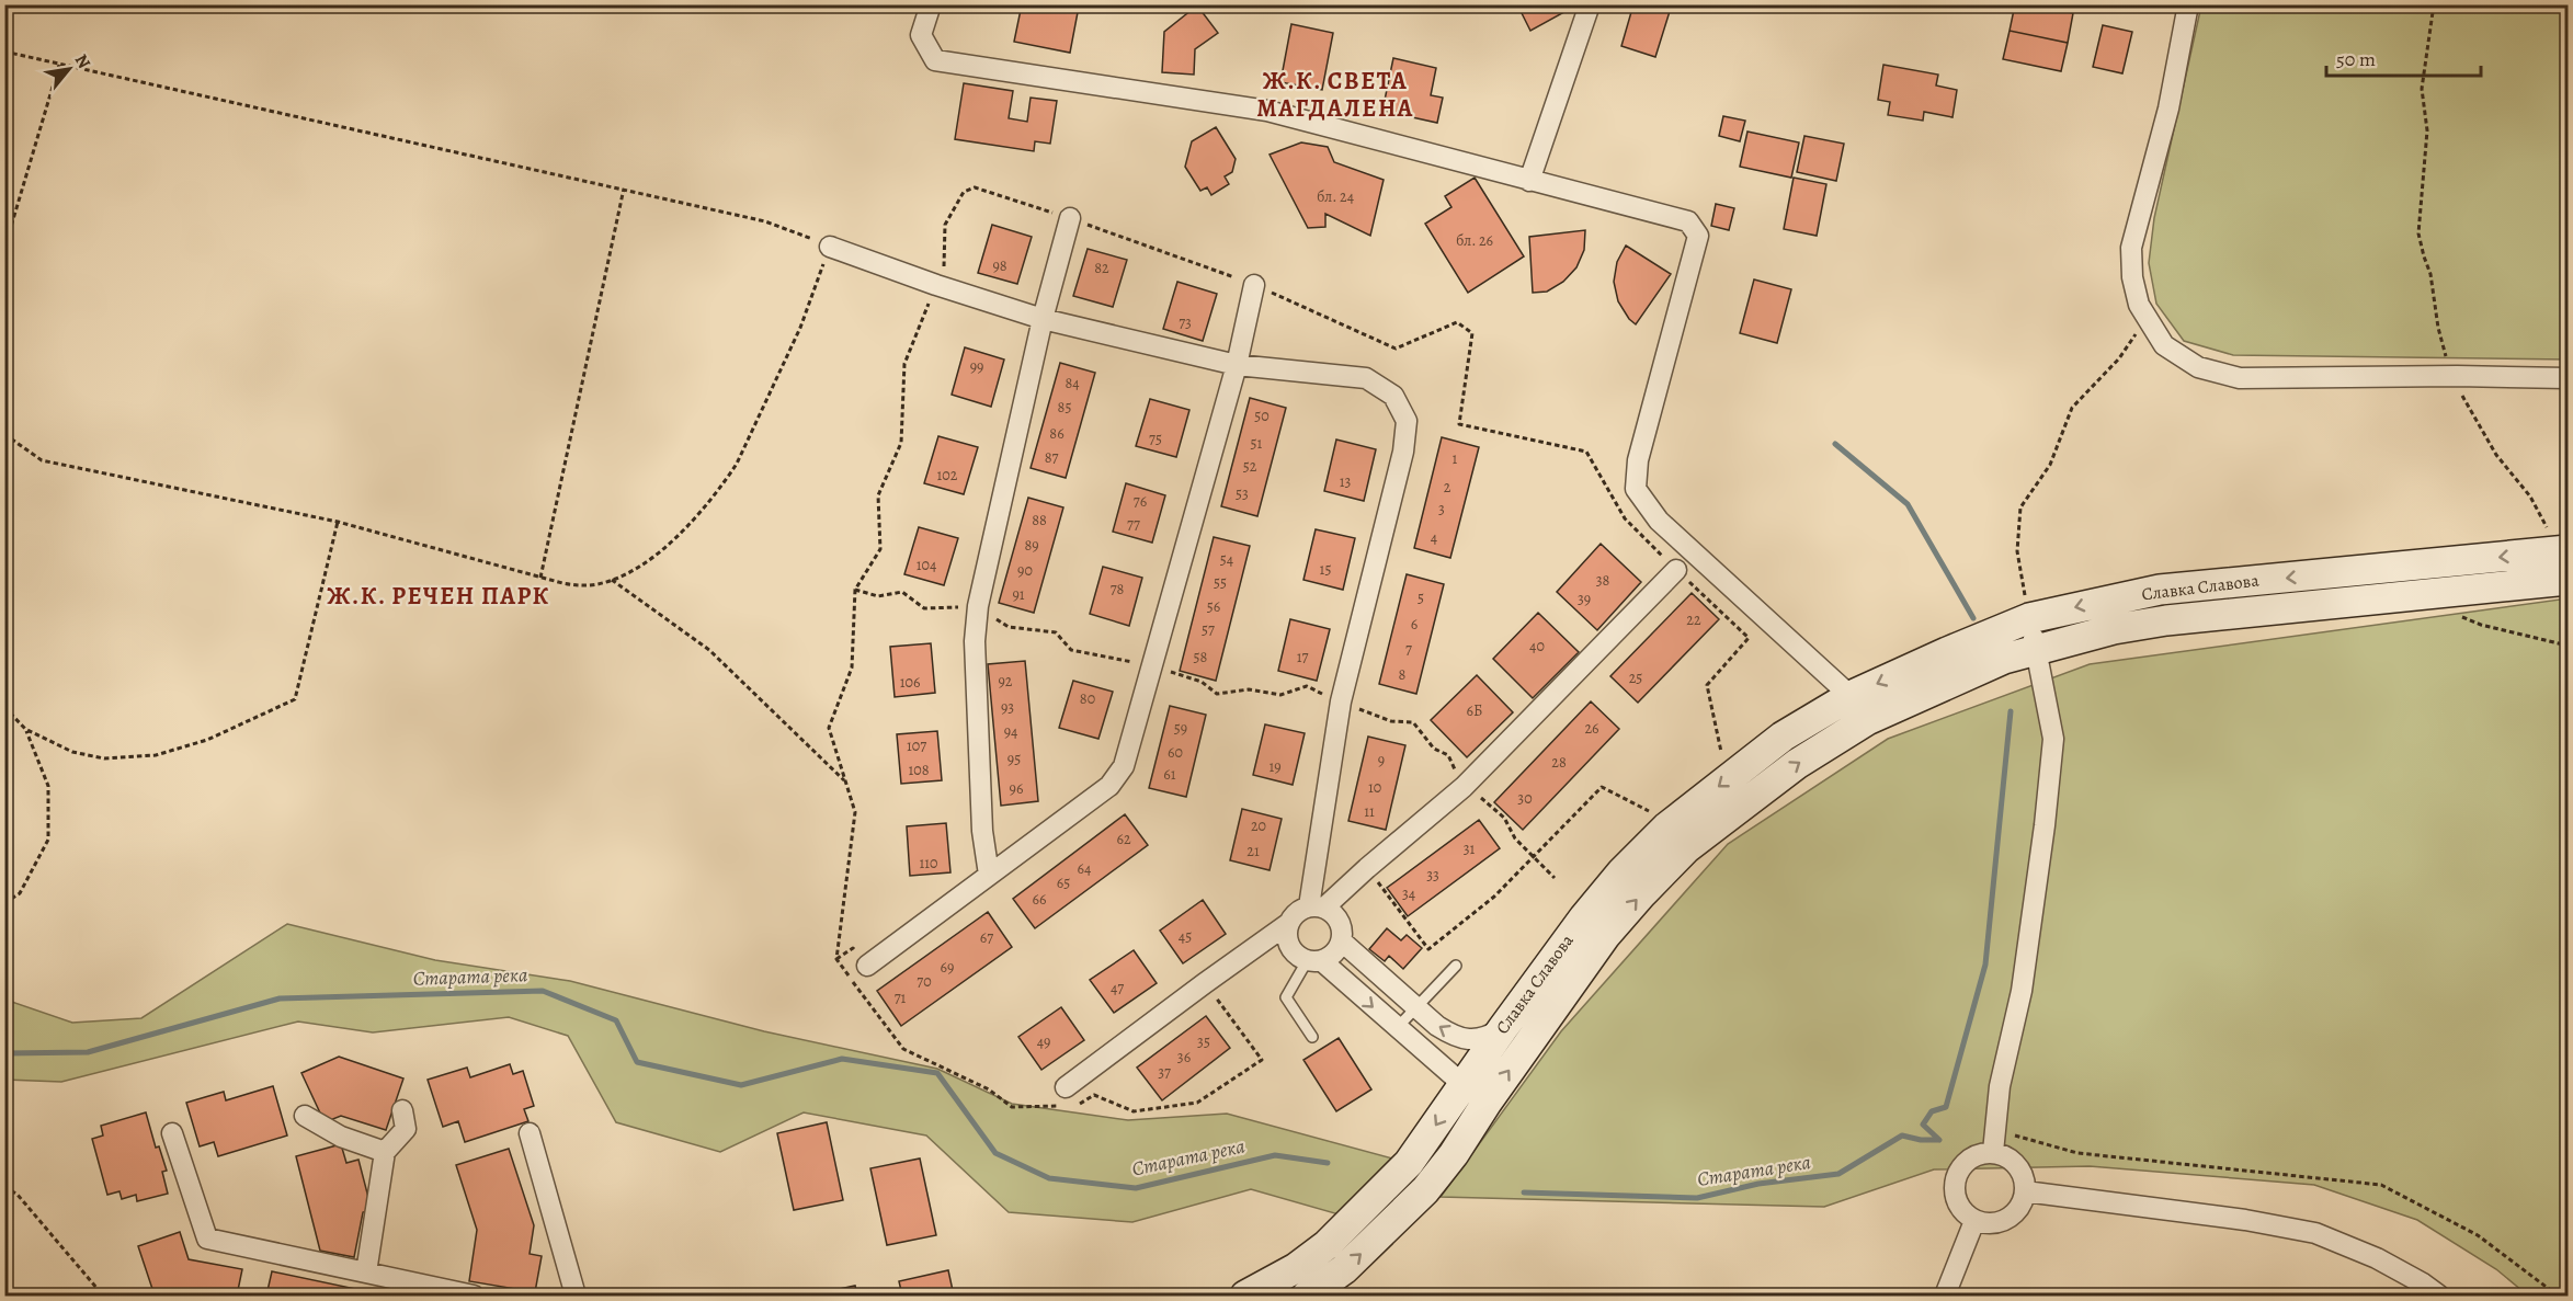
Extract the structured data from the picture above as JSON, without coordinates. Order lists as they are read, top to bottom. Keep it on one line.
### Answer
{"streets":{"street":["Славка Славова"]},"districts":["Ж.К. СВЕТА МАГДАЛЕНА","Ж.К. РЕЧЕН ПАРК"],"water":["Старата река"],"house_numbers":["бл. 24","бл. 26","98","82","73","99","84","85","50","86","75","51","87","1","52","102","13","2","53","76","3","88","77","4","89","54","104","15","90","38","55","78","91","5","39","56","22","6","57","40","7","58","17","8","25","92","106","80","93","6Б","59","26","94","107","60","95","9","28","19","108","61","10","96","30","11","20","62","31","21","110","64","33","65","34","66","45","67","69","70","47","71","49","35","36","37"],"scale_bar":"50 m","north":"top right"}
